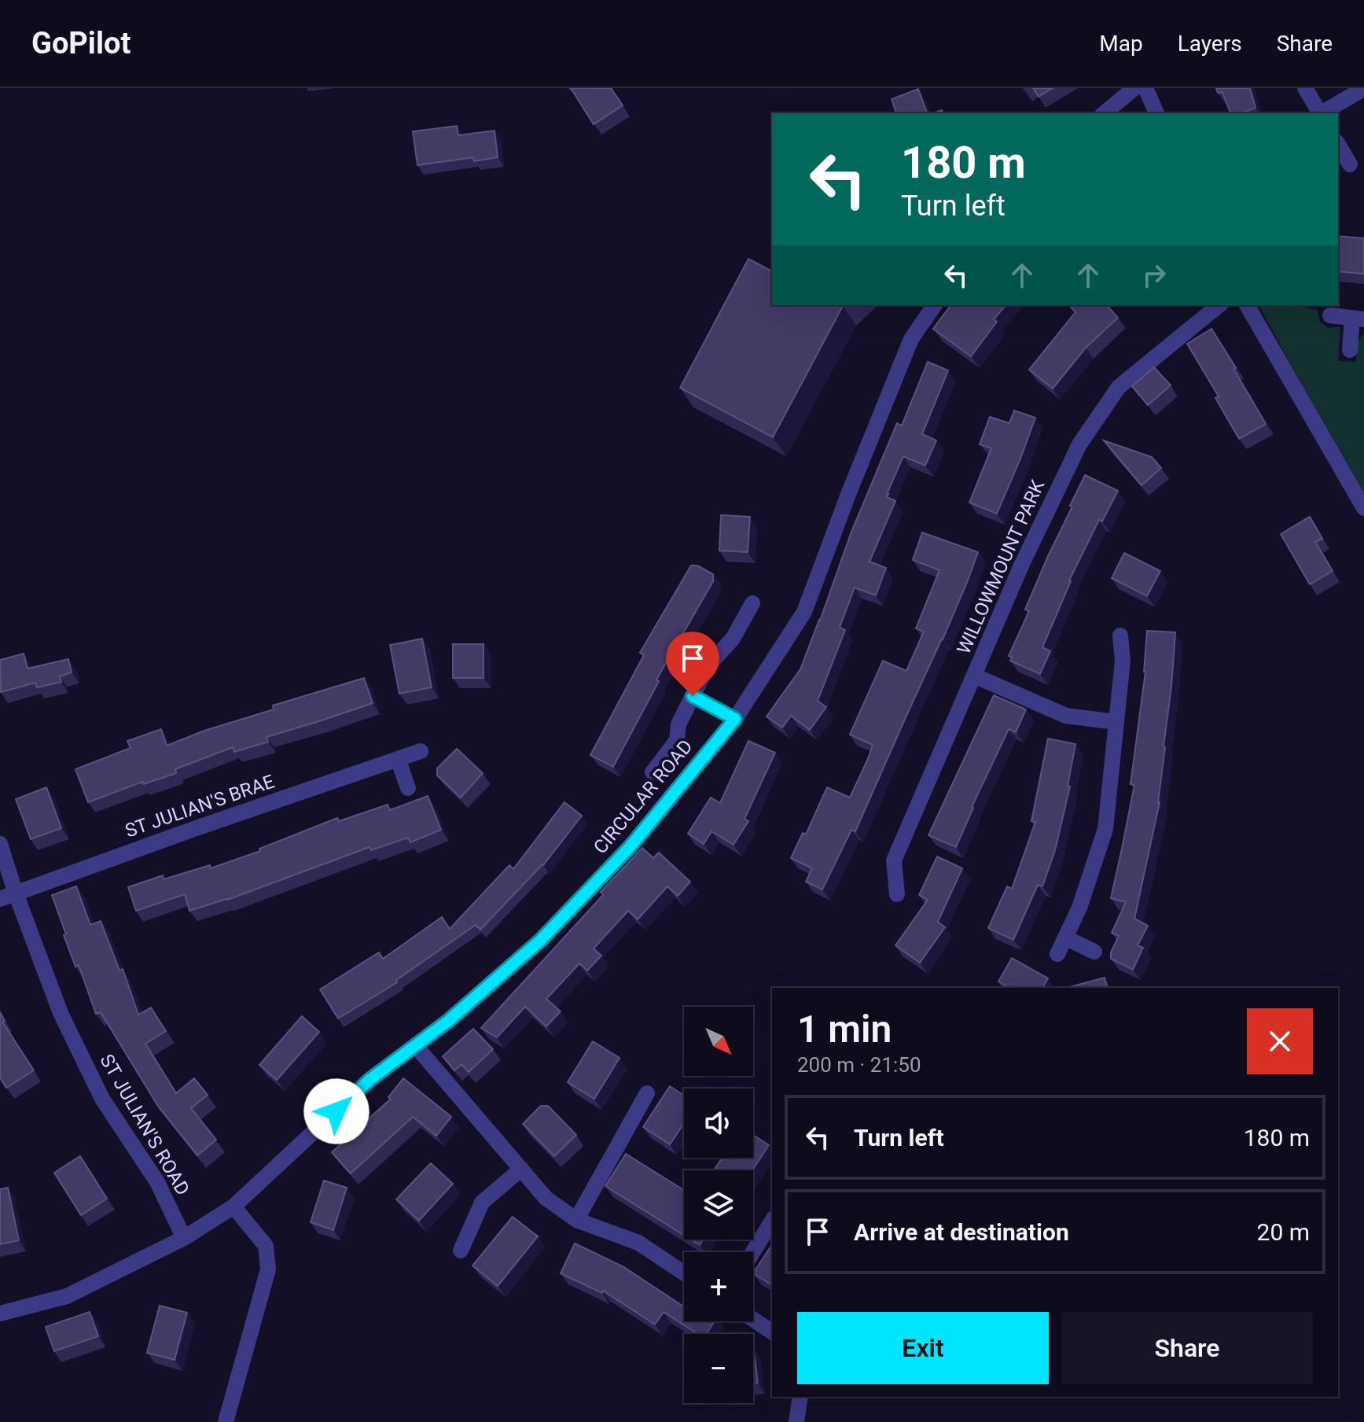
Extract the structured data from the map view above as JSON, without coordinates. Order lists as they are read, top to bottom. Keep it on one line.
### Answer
{"streets":{"street":["WILLOWMOUNT PARK","CIRCULAR ROAD","ST JULIAN'S BRAE","ST JULIAN'S ROAD"]},"crossings":[["CIRCULAR ROAD","ST JULIAN'S ROAD"],["ST JULIAN'S BRAE","ST JULIAN'S ROAD"]],"north":"bottom right","page":{"header":"GoPilot","nav":["Map","Layers","Share"],"turn":["180 m","Turn left"],"heading":["1 min","200 m · 21:50"],"map_buttons":["+","−"],"list":[{"name":"Turn left","value":"180 m"},{"name":"Arrive at destination","value":"20 m"}],"buttons":["Exit","Share"]}}
